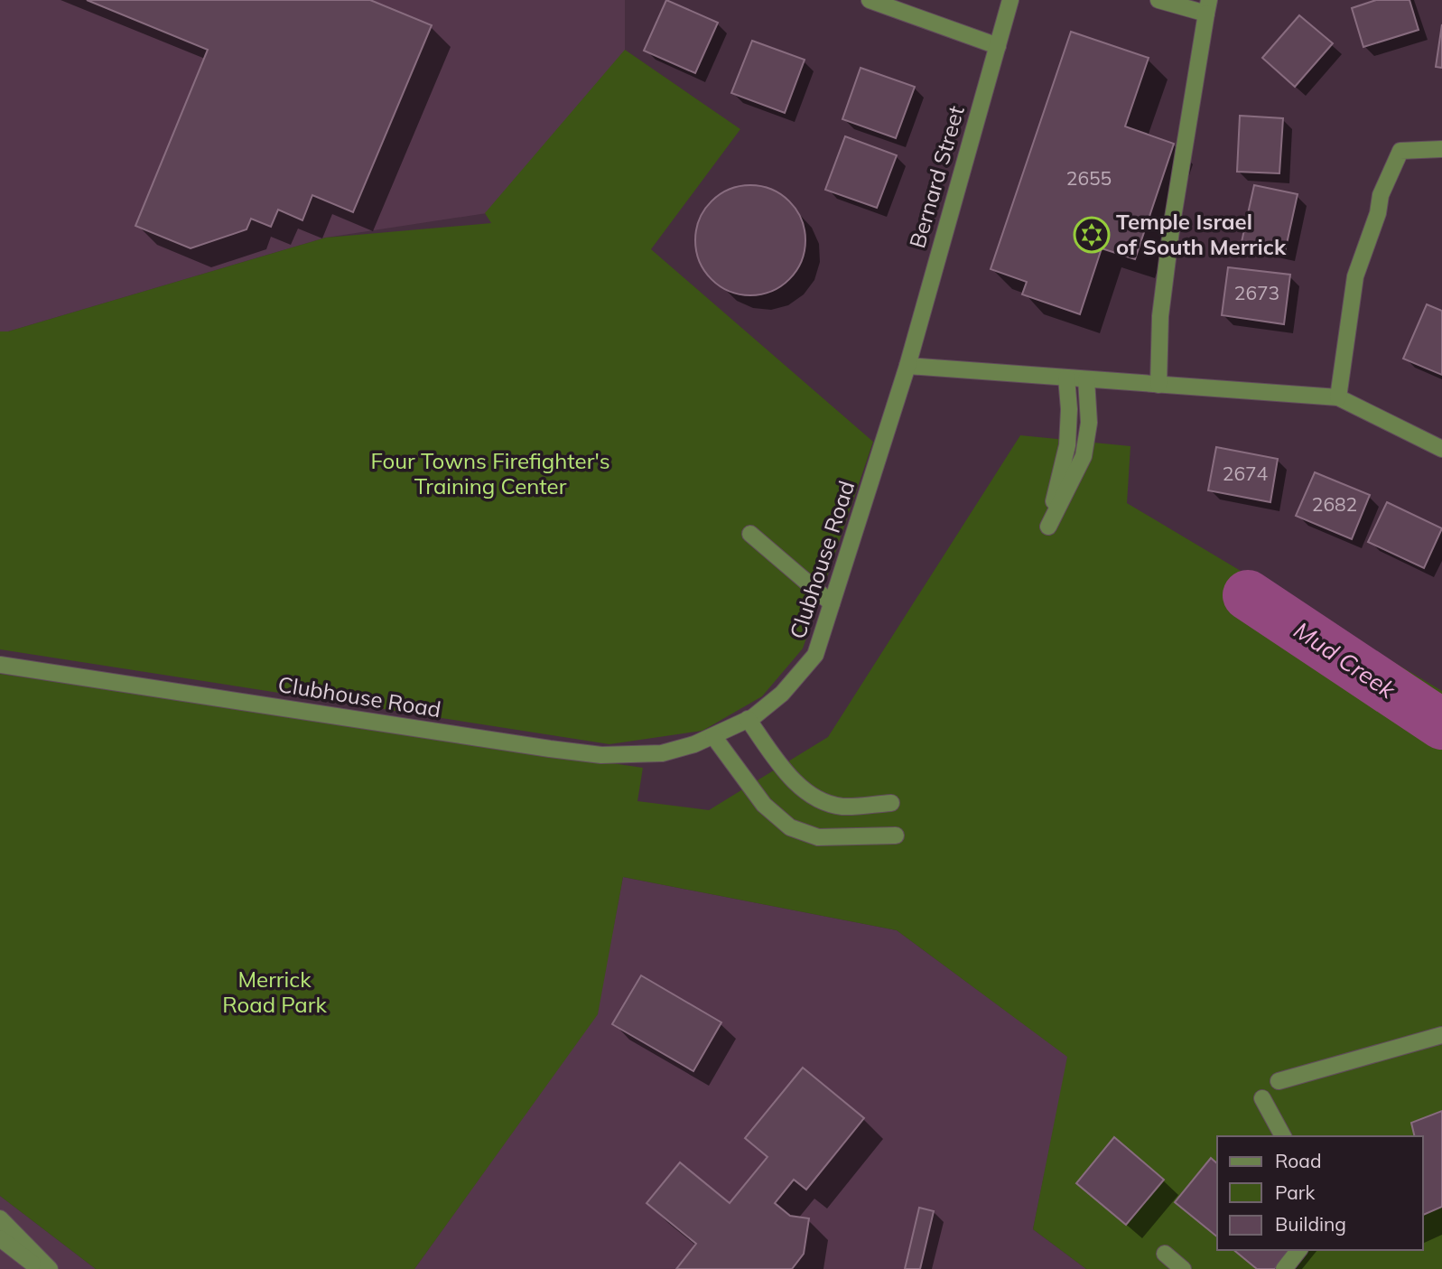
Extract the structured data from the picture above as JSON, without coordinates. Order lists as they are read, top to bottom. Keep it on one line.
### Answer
{"streets":{"street":["Bernard Street","Clubhouse Road"]},"crossings":[["Bernard Street","Clubhouse Road"]],"water":["Mud Creek"],"parks":["Four Towns Firefighter's Training Center","Merrick Road Park"],"places":{"synagogue":["Temple Israel of South Merrick"]},"house_numbers":["2655","2673","2674","2682"],"legend":["Road","Park","Building"]}
